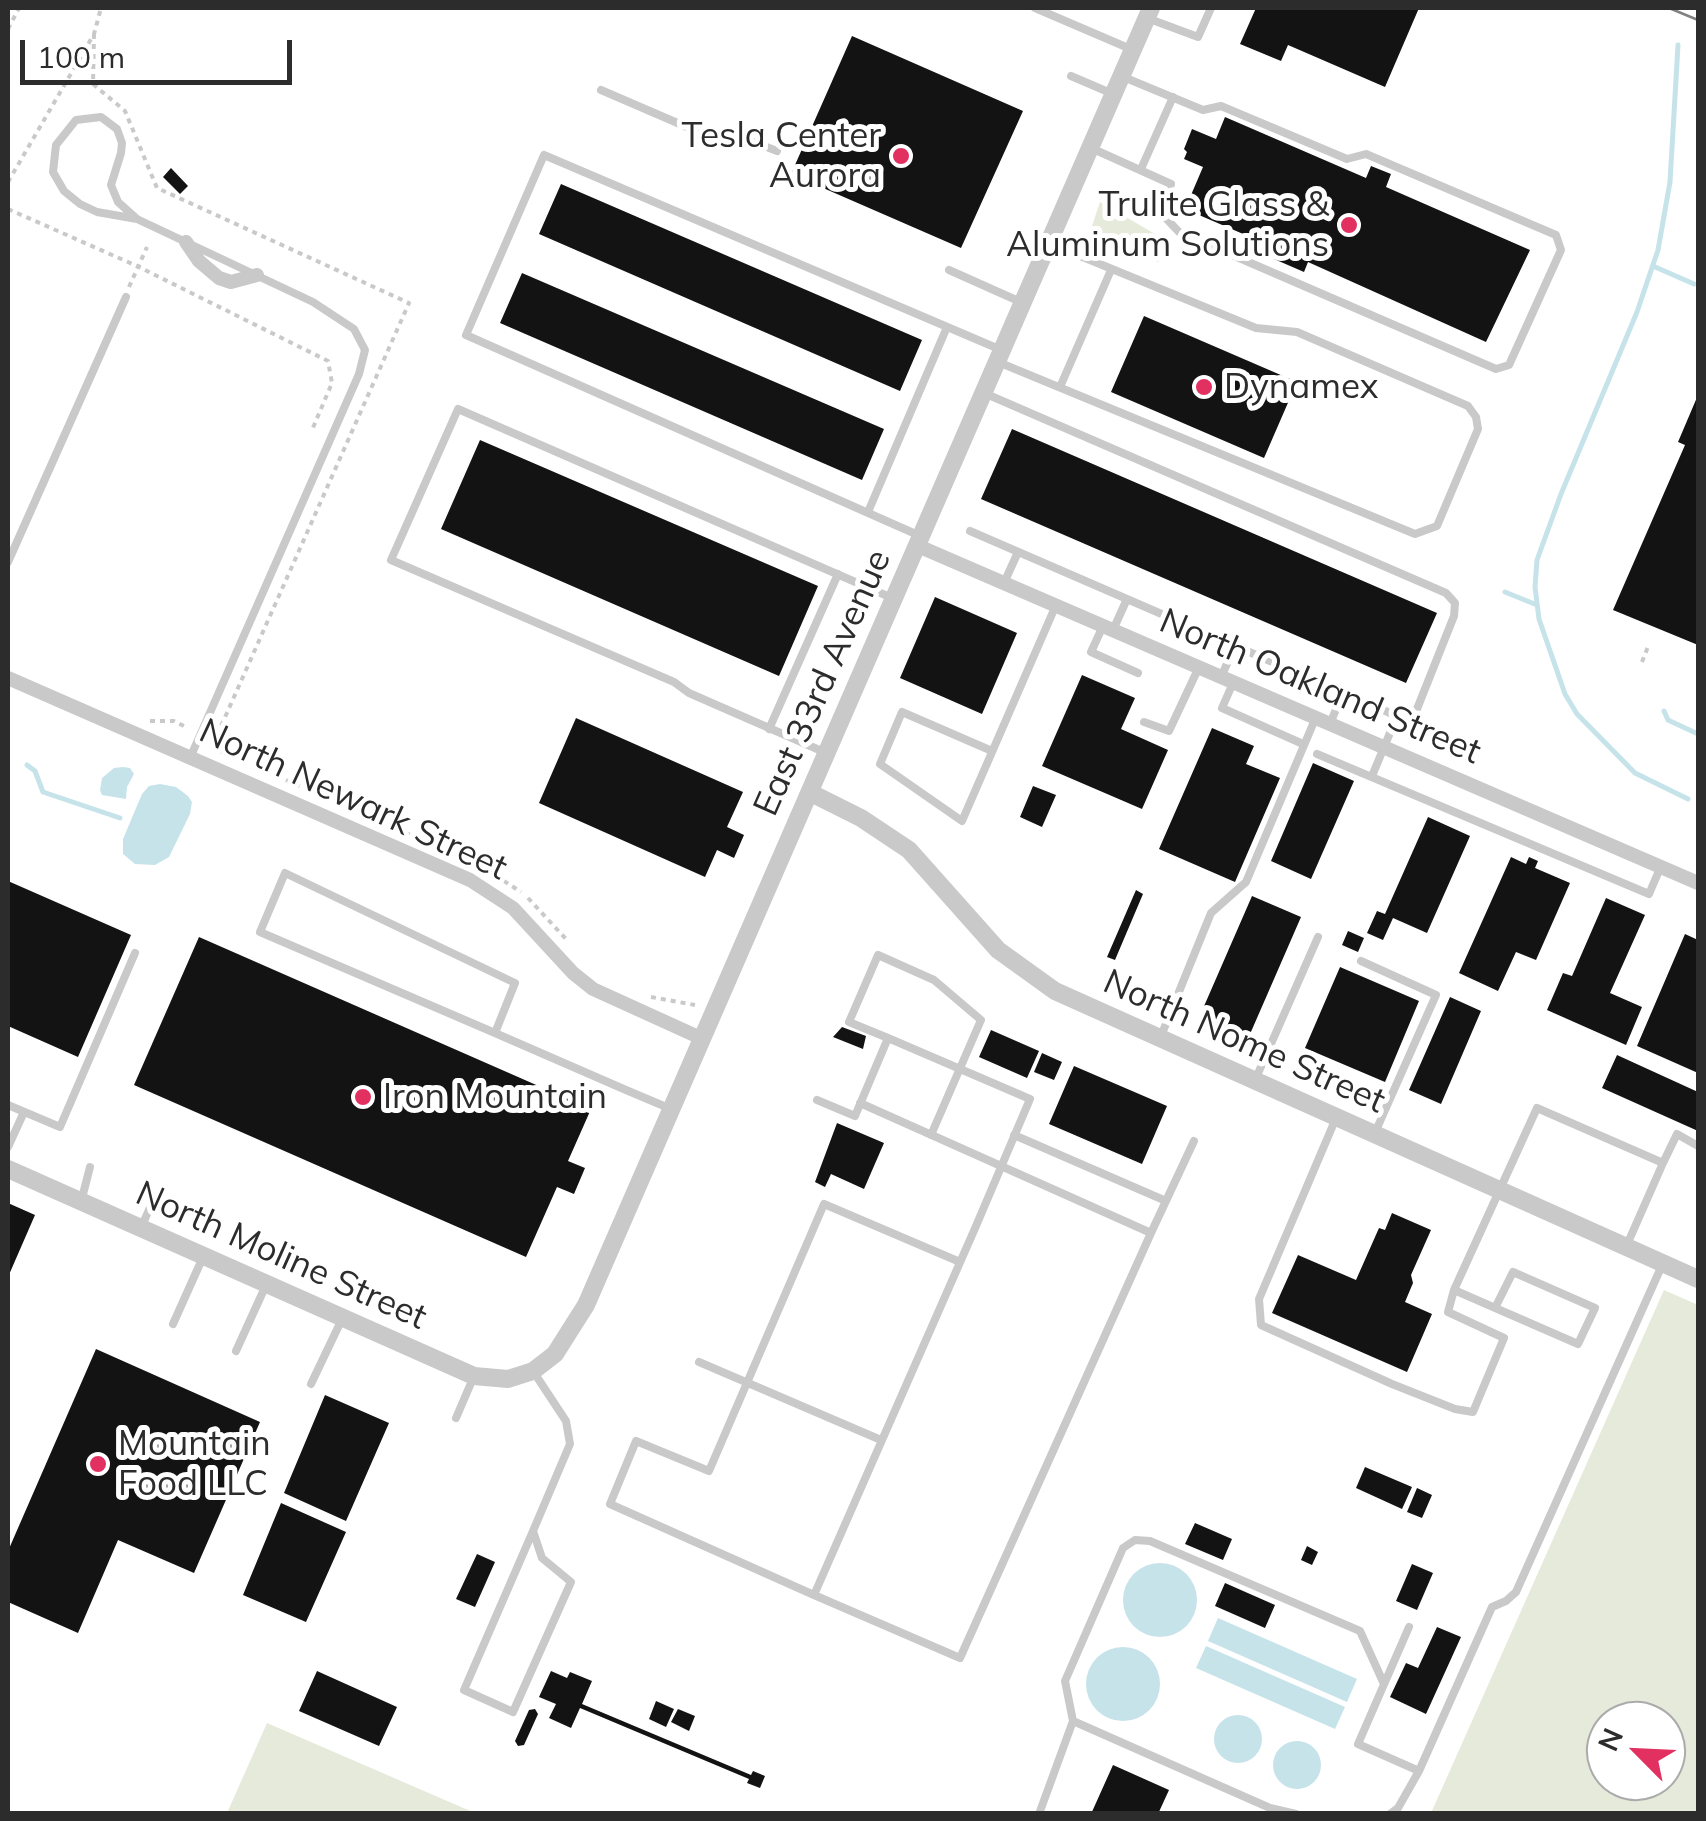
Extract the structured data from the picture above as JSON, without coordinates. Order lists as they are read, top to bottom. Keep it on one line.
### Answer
{"streets":{"street":["East 33rd Avenue","North Oakland Street","North Newark Street","North Nome Street","North Moline Street"]},"crossings":[["East 33rd Avenue","North Oakland Street"],["East 33rd Avenue","North Newark Street"],["East 33rd Avenue","North Nome Street"],["East 33rd Avenue","North Moline Street"]],"places":["Tesla Center Aurora","Trulite Glass & Aluminum Solutions","Dynamex","Iron Mountain","Mountain Food LLC"],"scale_bar":"100 m","north":"top left"}
